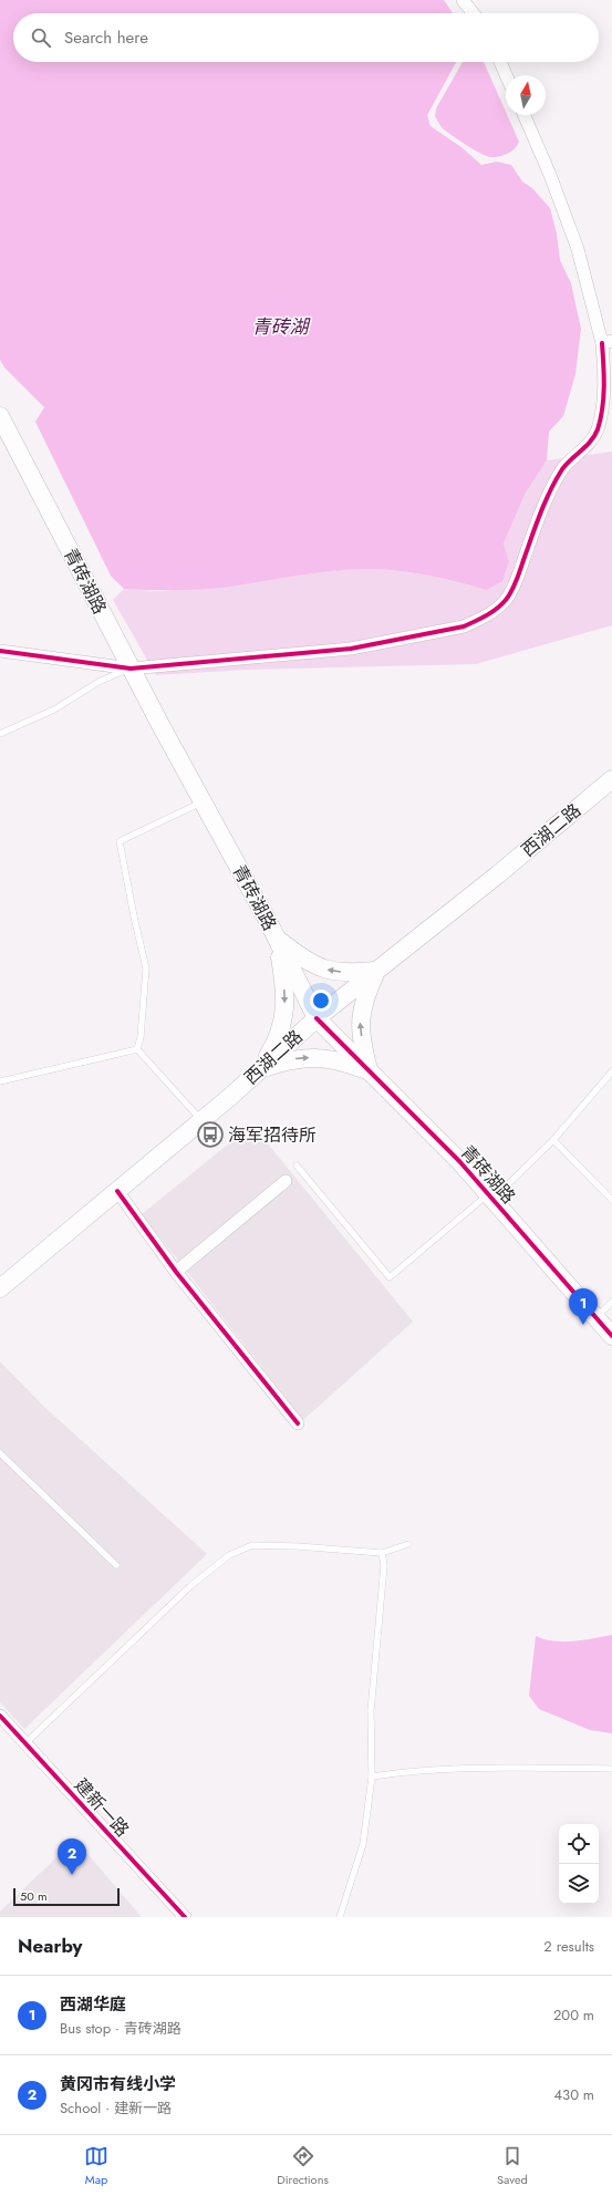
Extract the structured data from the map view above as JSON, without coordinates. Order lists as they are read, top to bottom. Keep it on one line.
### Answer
{"streets":{"main road":["青砖湖路","西湖二路"],"street":["建新一路"]},"crossings":[["青砖湖路","西湖二路"]],"water":["青砖湖"],"places":{"bus stop":["海军招待所"]},"scale_bar":"50 m","north":"top","page":{"search":"Search here","pins":["1","2"],"scale":"50 m","heading":["Nearby","2 results"],"list":[{"mark":"1","name":"西湖华庭","note":"Bus stop · 青砖湖路","value":"200 m"},{"mark":"2","name":"黄冈市有线小学","note":"School · 建新一路","value":"430 m"}],"nav":["Map","Directions","Saved"]}}
